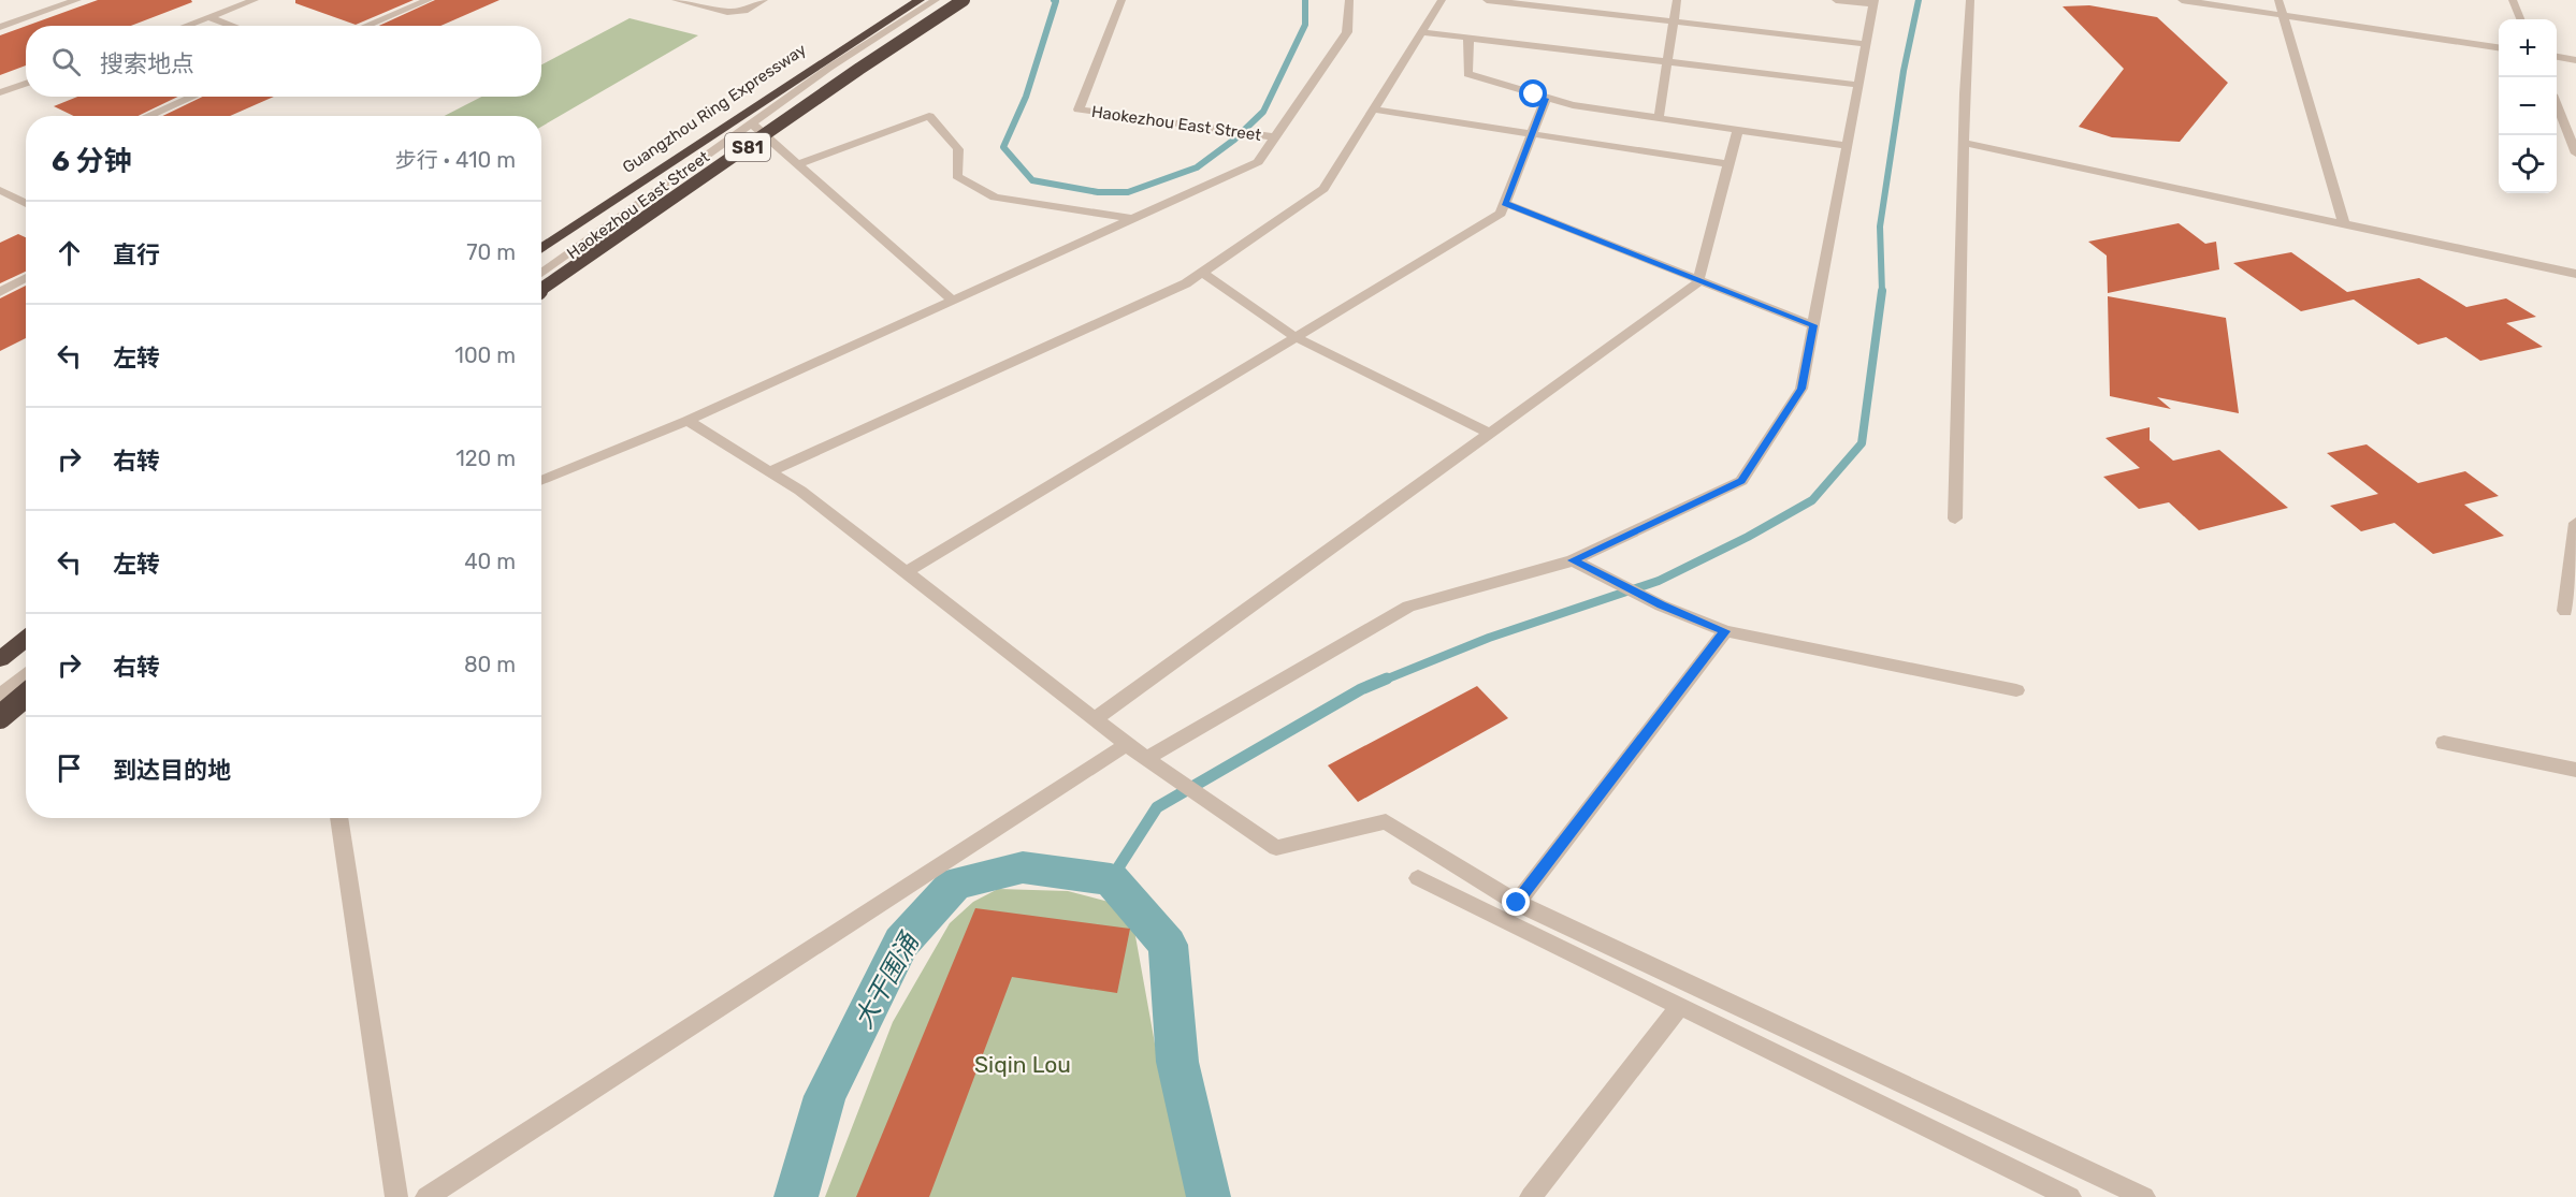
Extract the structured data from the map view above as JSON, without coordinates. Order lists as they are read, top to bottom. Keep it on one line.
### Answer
{"streets":{"highway":["Guangzhou Ring Expressway","S81"],"street":["Haokezhou East Street"]},"water":["大干围涌"],"parks":["Siqin Lou"],"page":{"map_buttons":["+","−"],"search":"搜索地点","heading":["6 分钟","步行 · 410 m"],"list":[["直行","70 m"],["左转","100 m"],["右转","120 m"],["左转","40 m"],["右转","80 m"],"到达目的地"]}}
